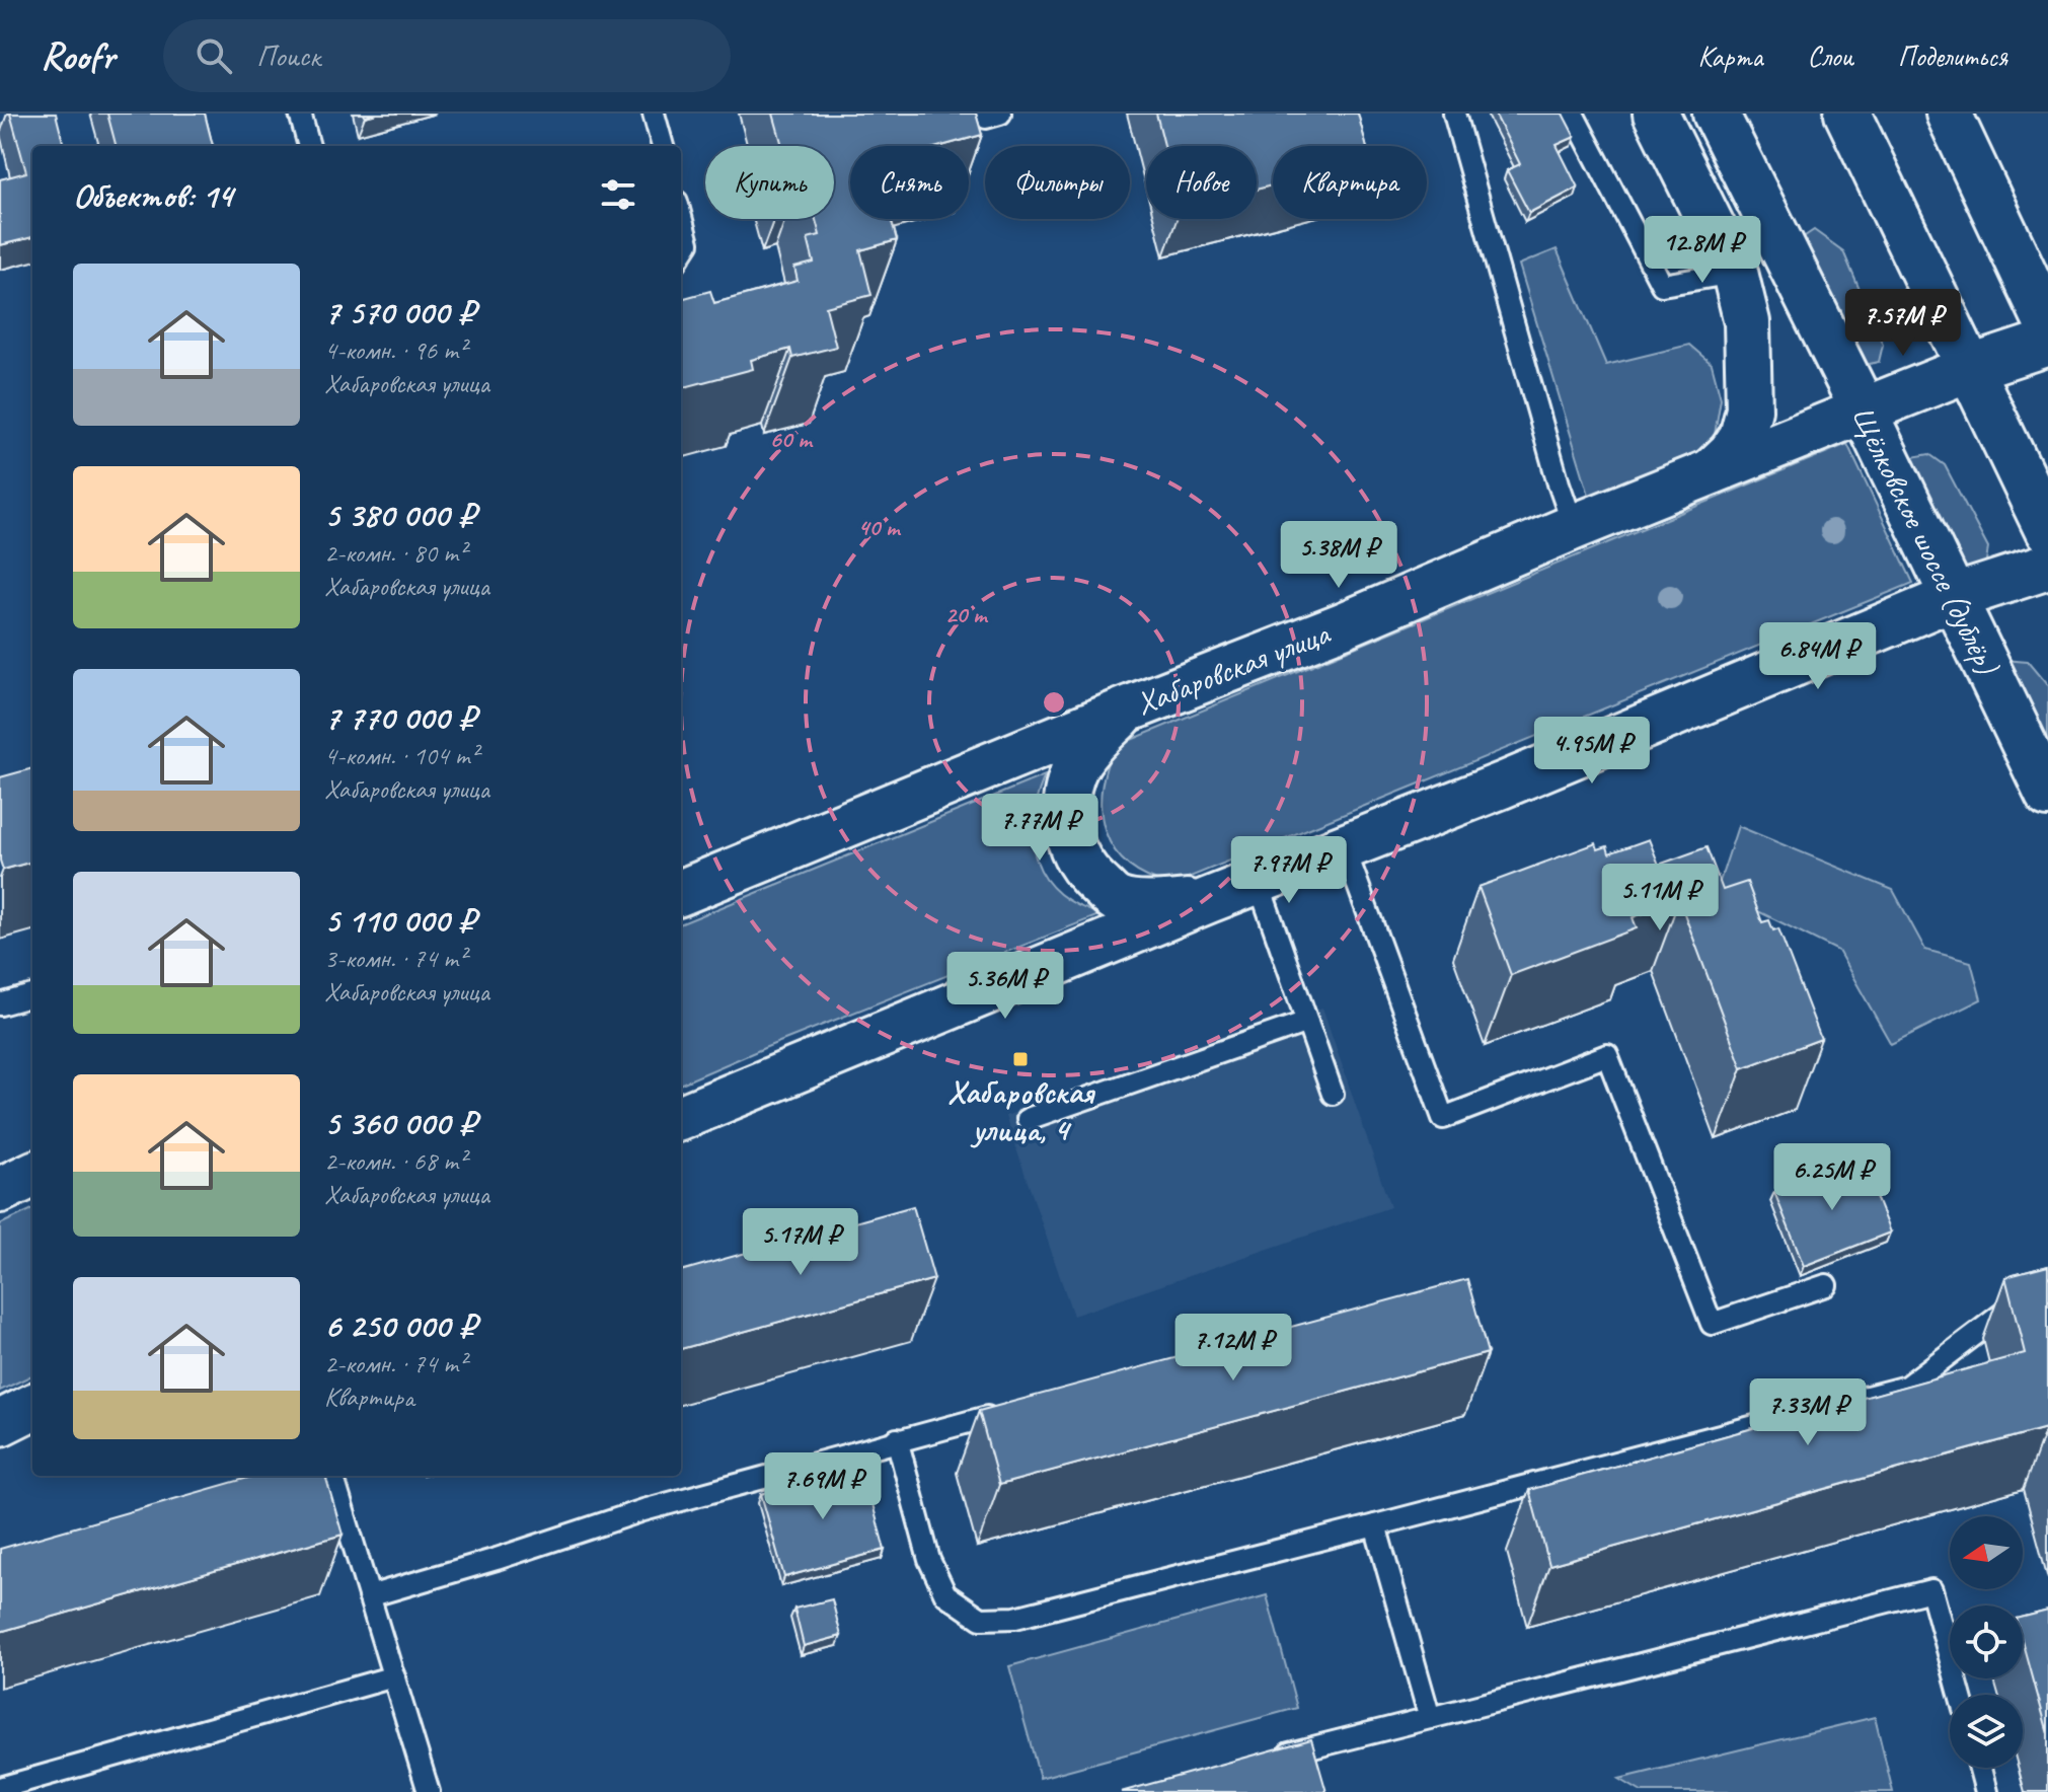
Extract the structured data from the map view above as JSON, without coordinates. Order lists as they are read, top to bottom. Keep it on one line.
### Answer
{"streets":{"main road":["Щёлковское шоссе (дублёр)","Хабаровская улица"]},"crossings":[["Щёлковское шоссе (дублёр)","Хабаровская улица"]],"places":{"transit":["Хабаровская улица, 4"]},"north":"left","page":{"header":"Roofr","search":"Поиск","nav":["Карта","Слои","Поделиться"],"chip":["Купить","Снять","Фильтры","Новое","Квартира"],"heading":"Объектов: 14","price":["12.8M ₽","7.57M ₽","5.38M ₽","6.84M ₽","4.95M ₽","7.77M ₽","7.97M ₽","5.11M ₽","5.36M ₽","6.25M ₽","5.17M ₽","7.12M ₽","7.33M ₽","7.69M ₽"],"list":[{"name":"7 570 000 ₽","note":"4-комн. · 96 m² · Хабаровская улица"},{"name":"5 380 000 ₽","note":"2-комн. · 80 m² · Хабаровская улица"},{"name":"7 770 000 ₽","note":"4-комн. · 104 m² · Хабаровская улица"},{"name":"5 110 000 ₽","note":"3-комн. · 74 m² · Хабаровская улица"},{"name":"5 360 000 ₽","note":"2-комн. · 68 m² · Хабаровская улица"},{"name":"6 250 000 ₽","note":"2-комн. · 74 m² · Квартира"}]},"rings":["60 m","40 m","20 m"]}
